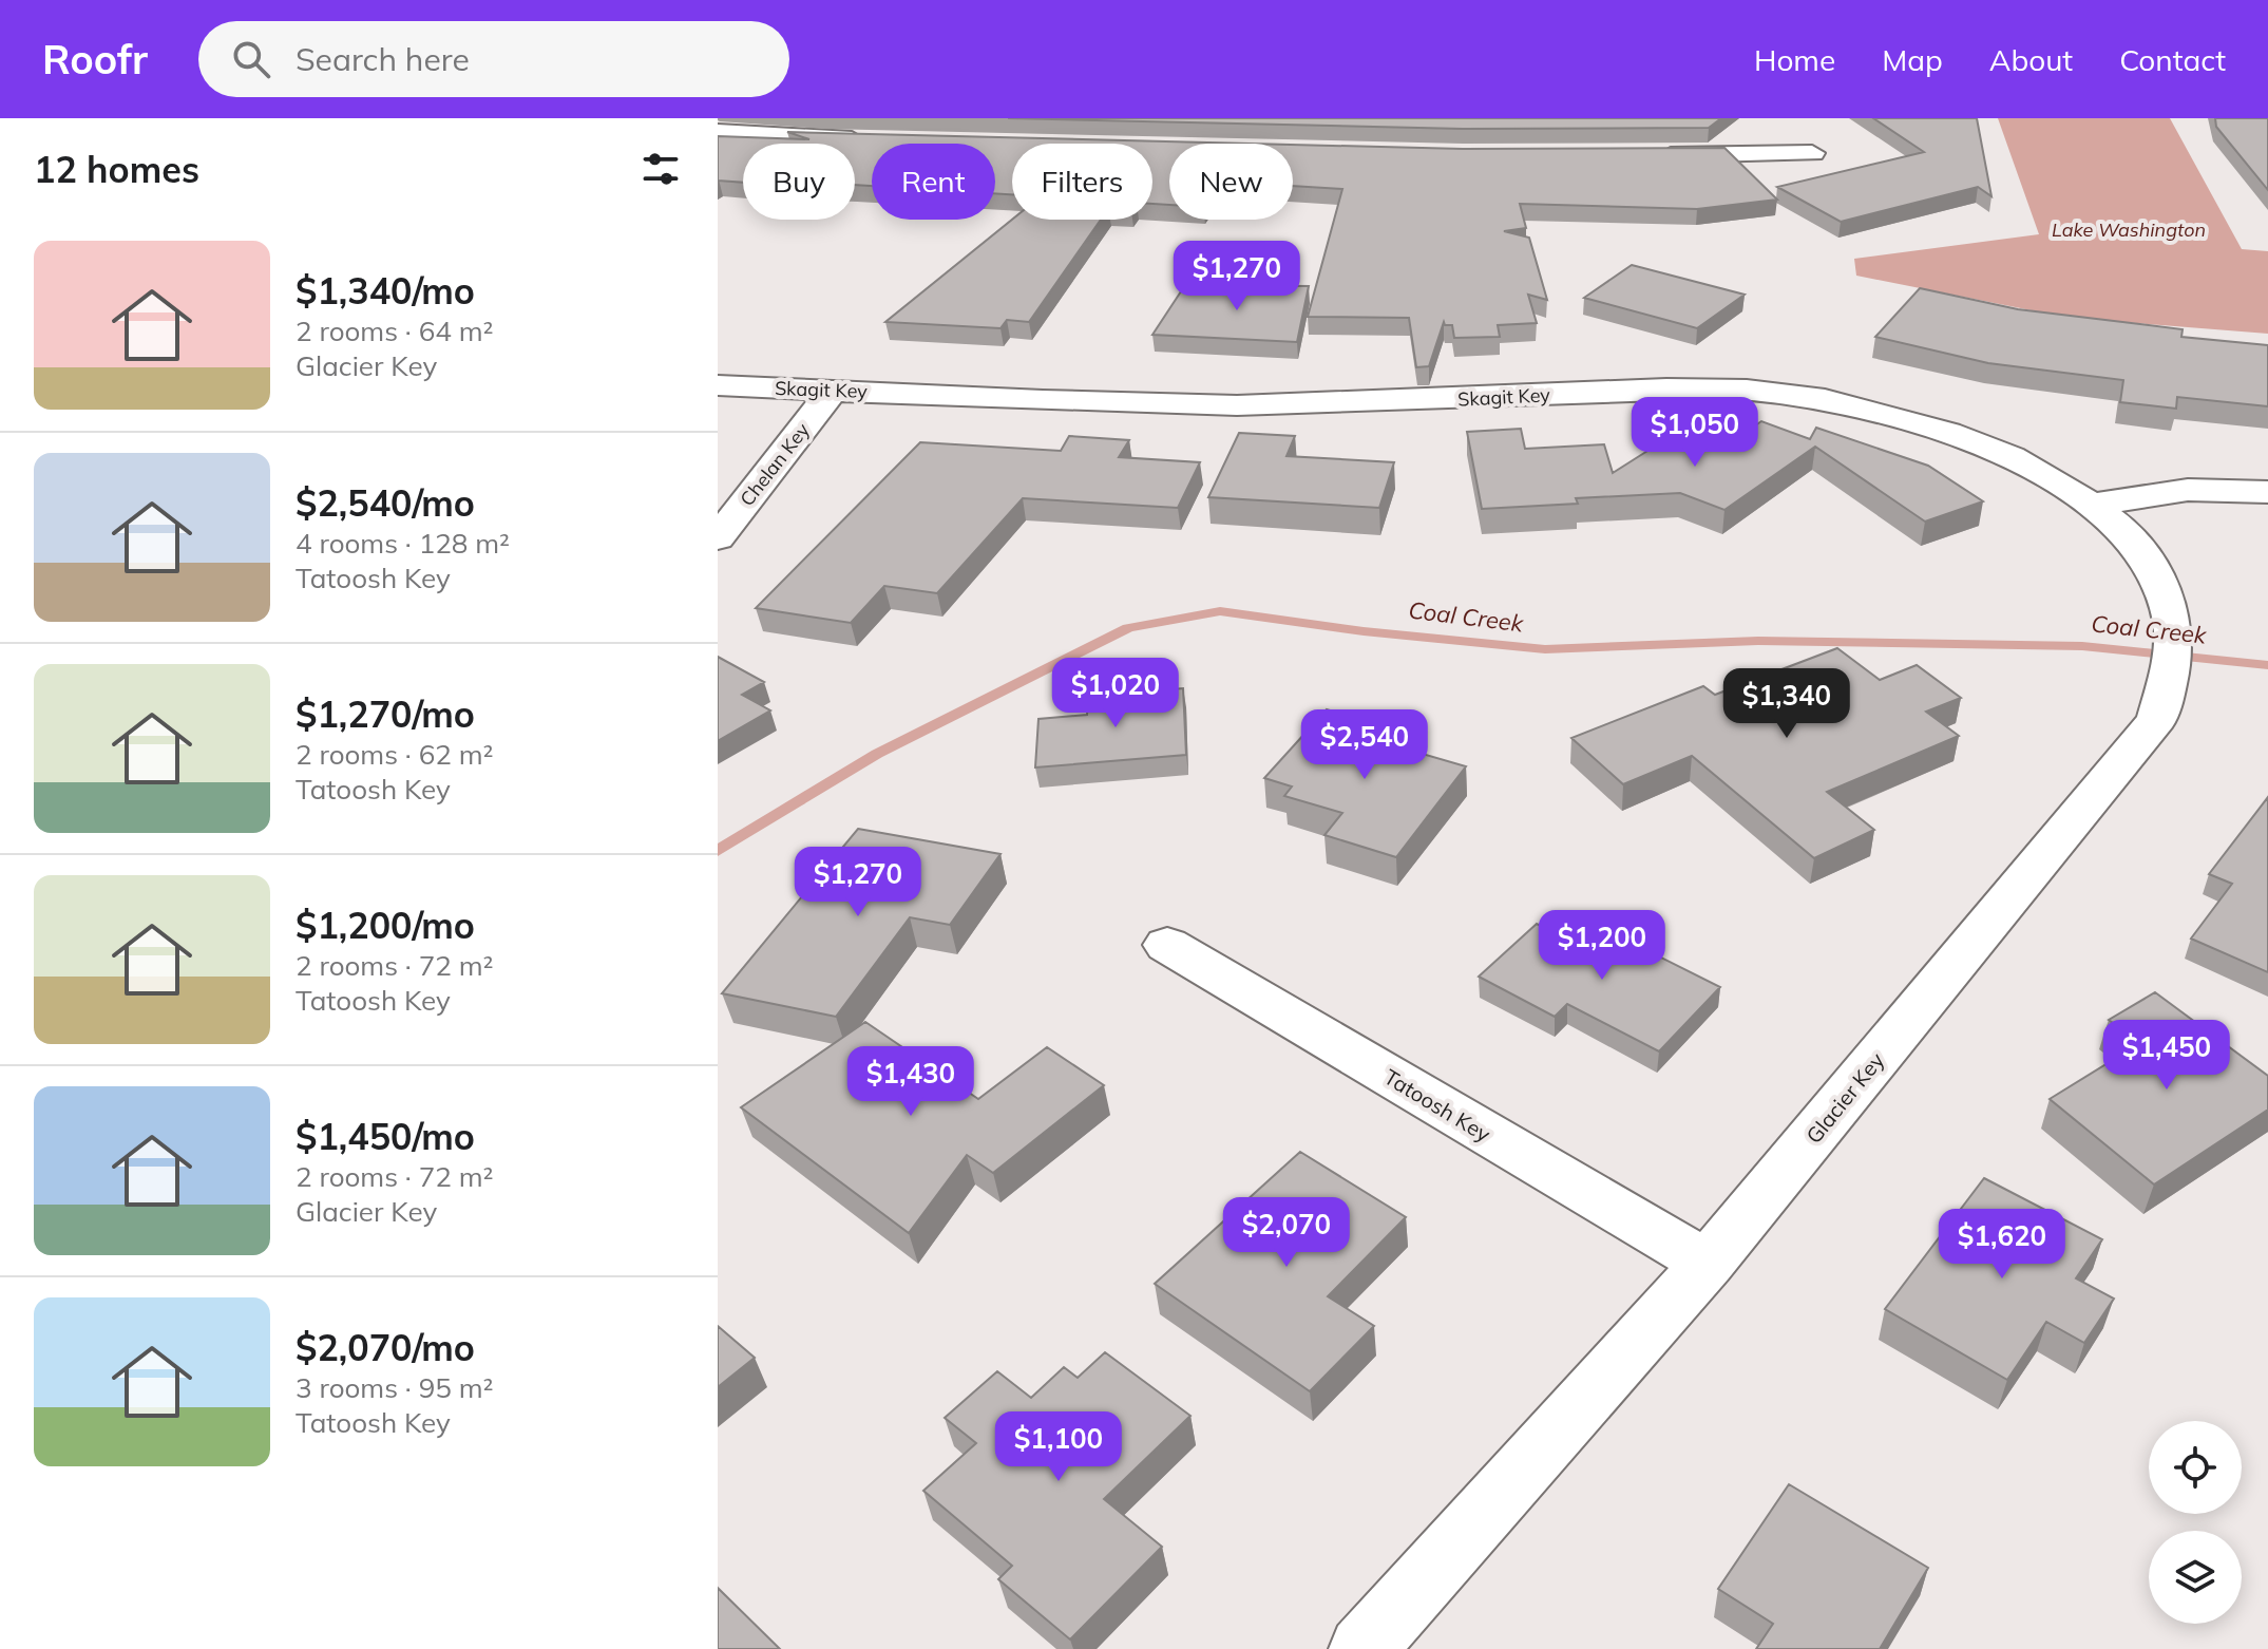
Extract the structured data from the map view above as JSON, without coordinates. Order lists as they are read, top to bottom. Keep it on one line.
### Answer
{"streets":{"street":["Skagit Key","Chelan Key","Glacier Key","Tatoosh Key"]},"crossings":[["Skagit Key","Chelan Key"],["Skagit Key","Glacier Key"],["Glacier Key","Tatoosh Key"]],"water":["Lake Washington","Coal Creek"],"page":{"header":"Roofr","search":"Search here","nav":["Home","Map","About","Contact"],"heading":"12 homes","chip":["Buy","Rent","Filters","New"],"list":[{"name":"$1,340/mo","note":"2 rooms · 64 m² · Glacier Key"},{"name":"$2,540/mo","note":"4 rooms · 128 m² · Tatoosh Key"},{"name":"$1,270/mo","note":"2 rooms · 62 m² · Tatoosh Key"},{"name":"$1,200/mo","note":"2 rooms · 72 m² · Tatoosh Key"},{"name":"$1,450/mo","note":"2 rooms · 72 m² · Glacier Key"},{"name":"$2,070/mo","note":"3 rooms · 95 m² · Tatoosh Key"}],"price":["$1,270","$1,050","$1,020","$1,340","$2,540","$1,270","$1,200","$1,450","$1,430","$2,070","$1,620","$1,100"]}}
